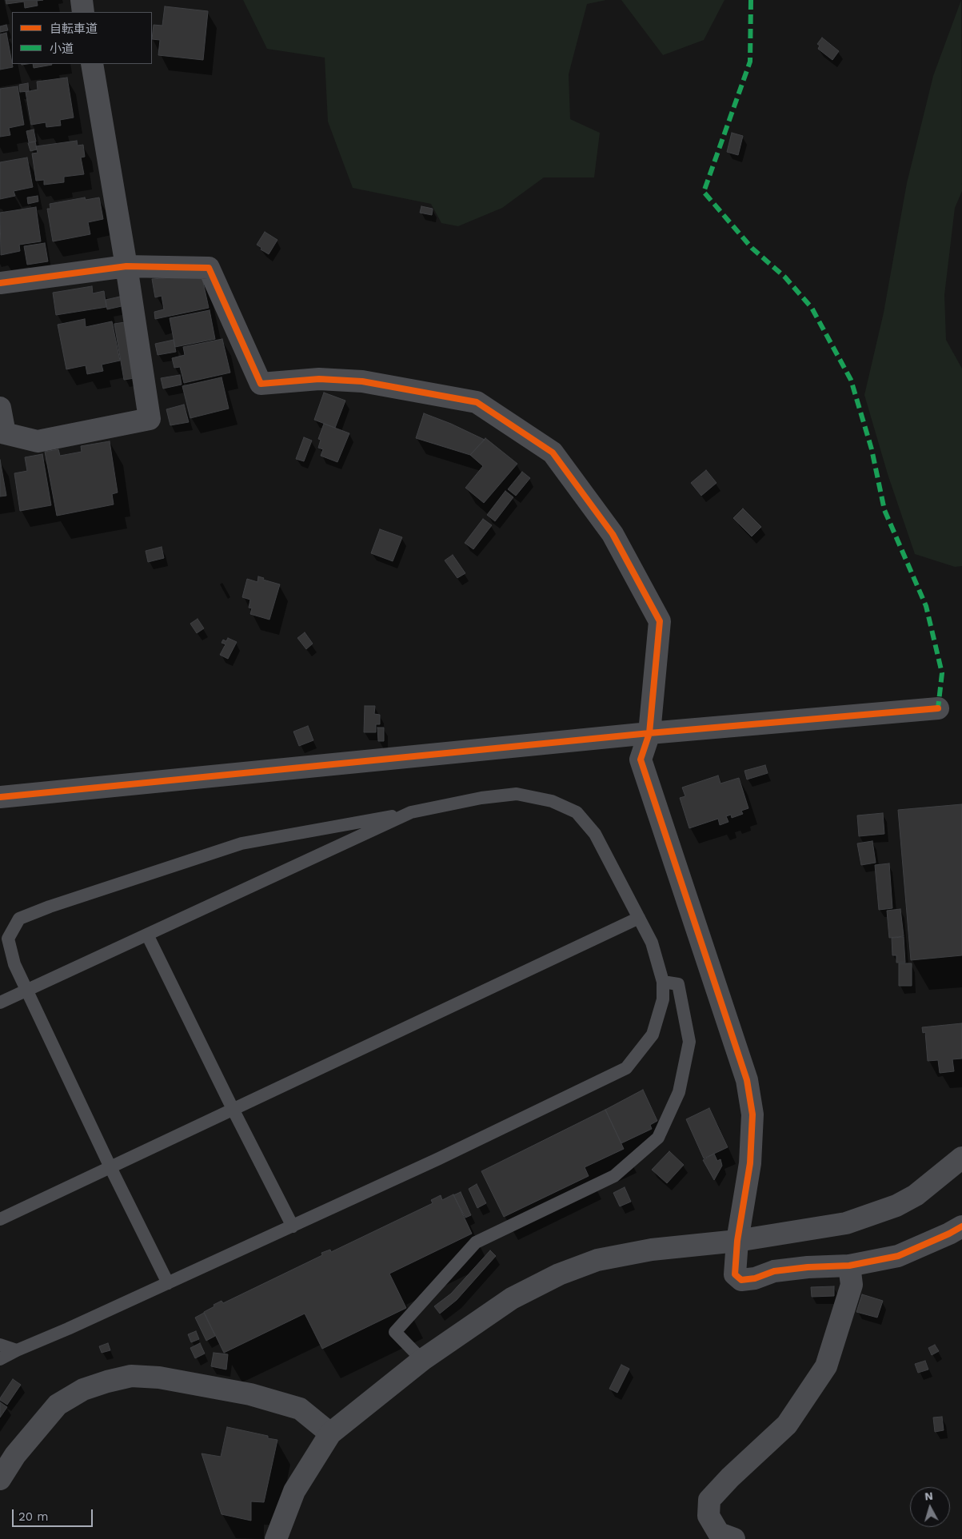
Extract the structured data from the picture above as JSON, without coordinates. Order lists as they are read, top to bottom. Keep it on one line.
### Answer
{"legend":["自転車道","小道"],"scale_bar":"20 m","north":"top"}
